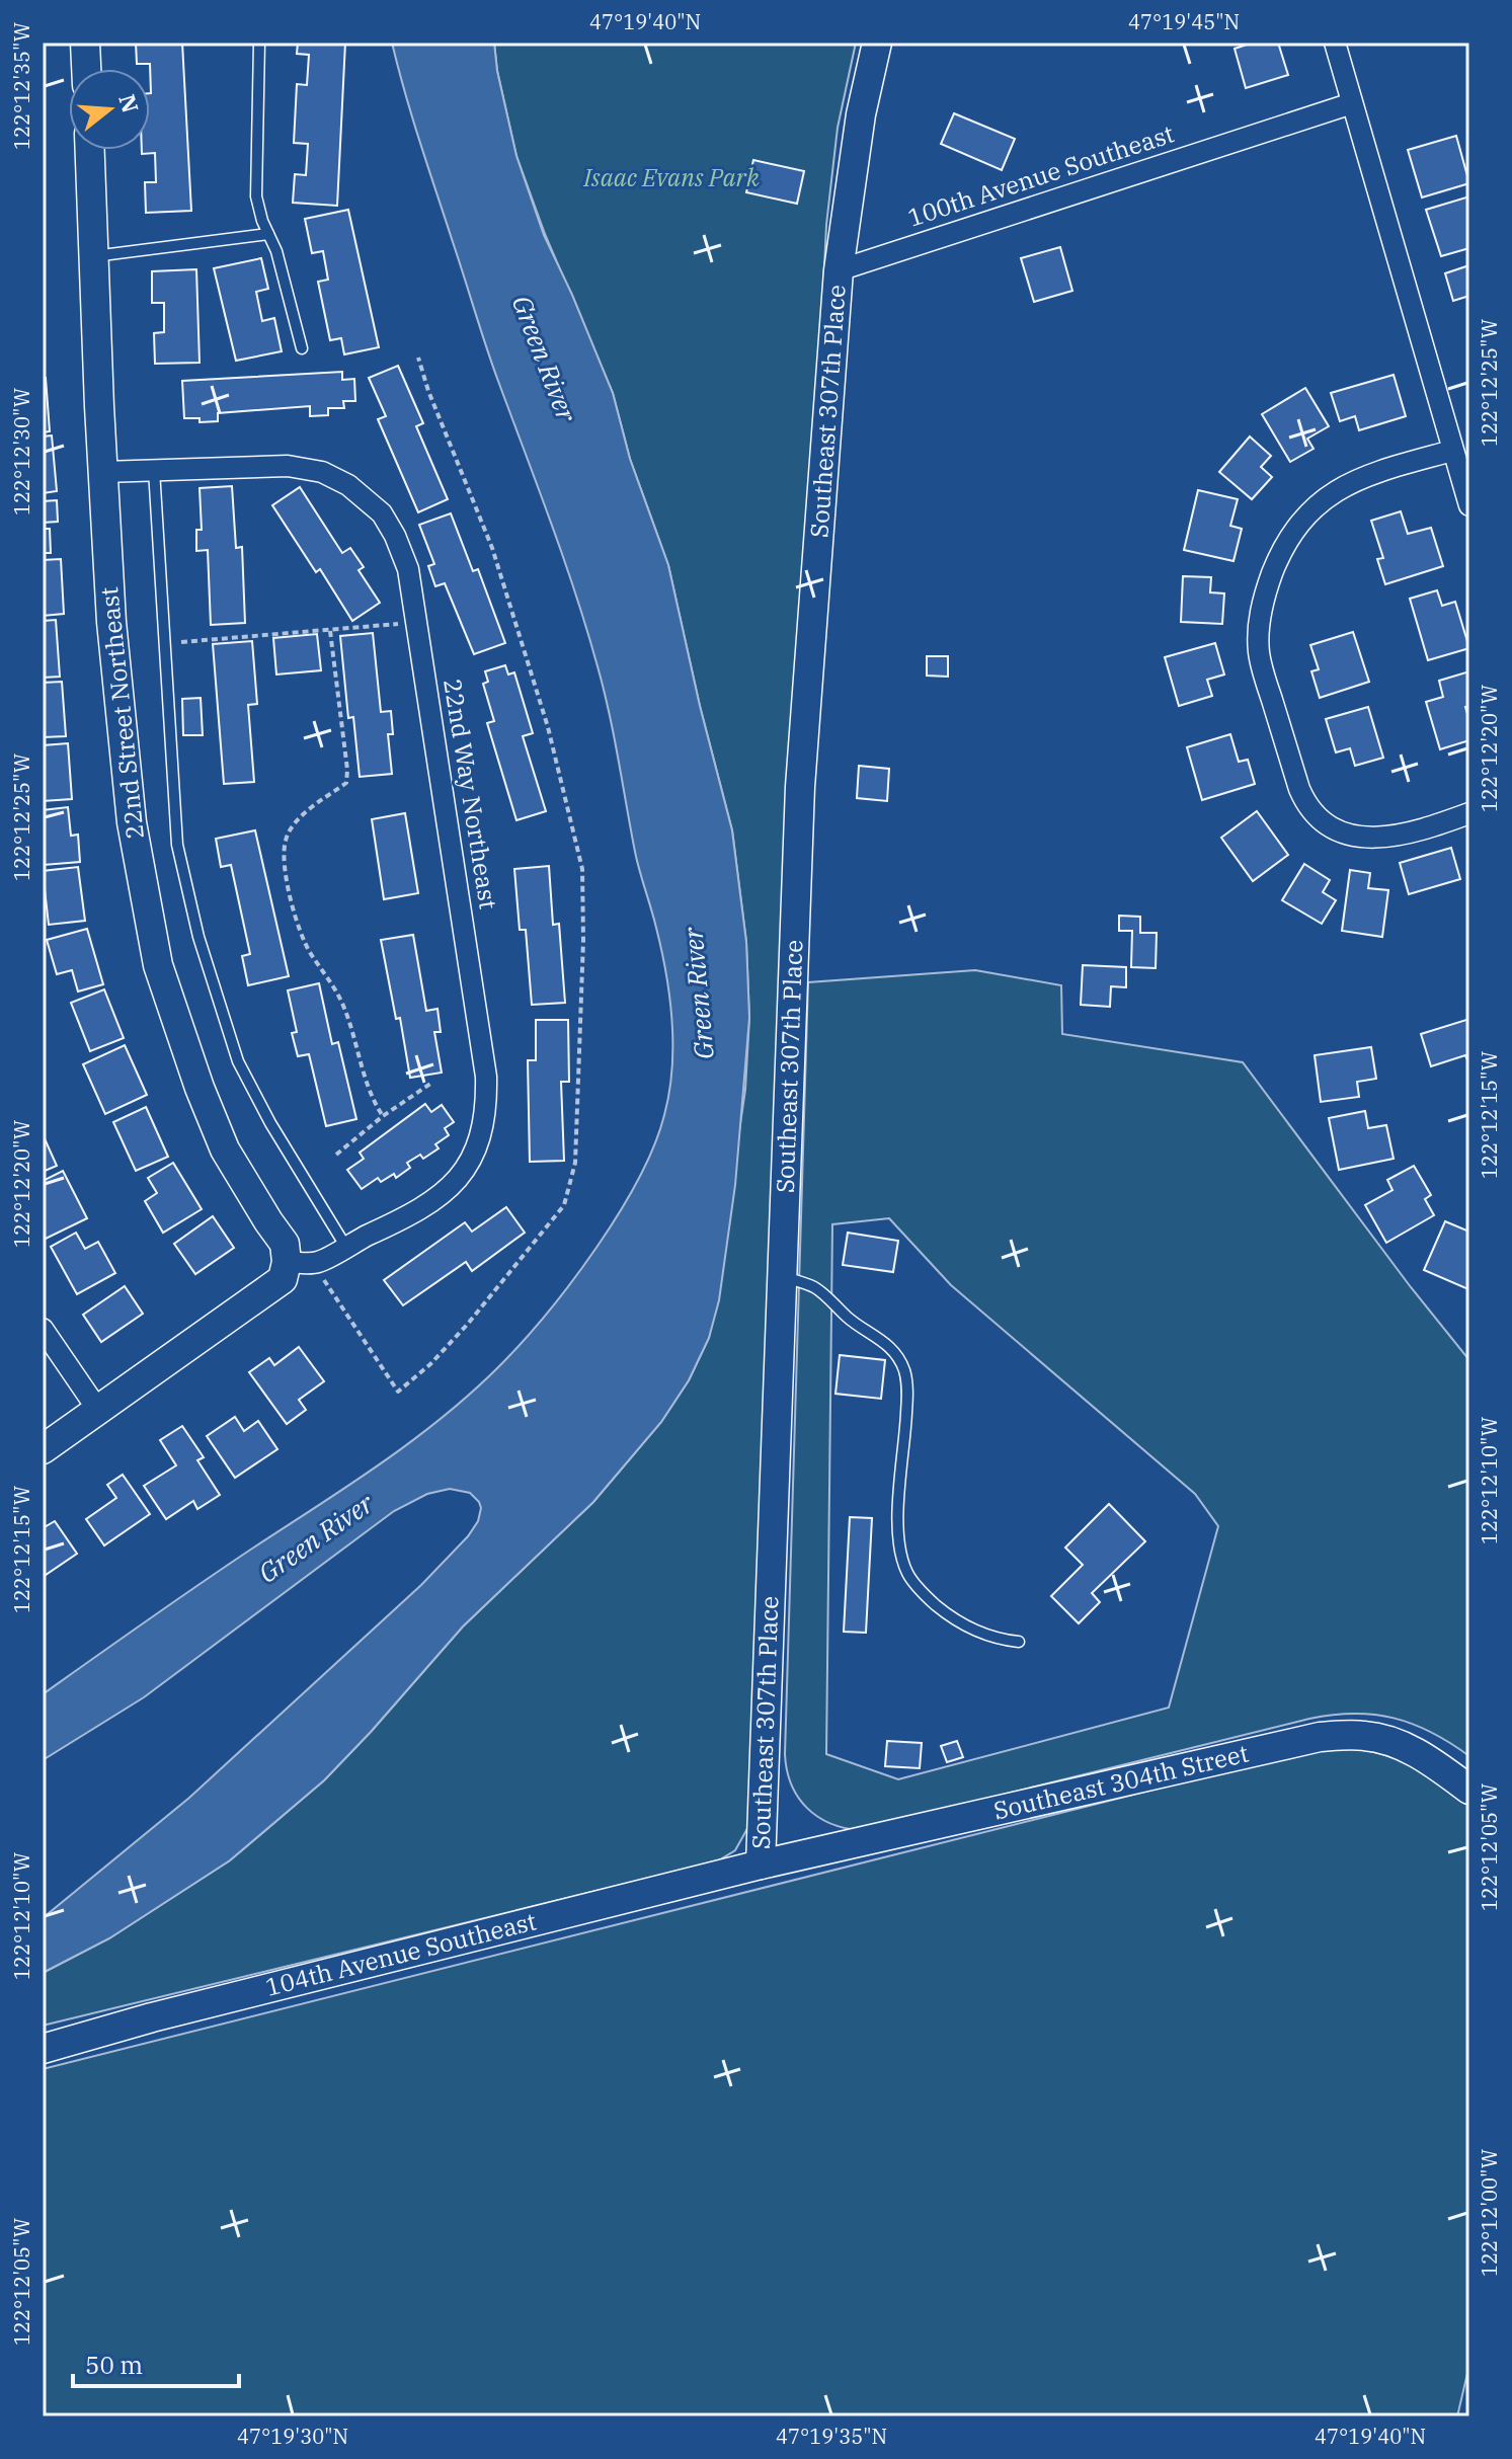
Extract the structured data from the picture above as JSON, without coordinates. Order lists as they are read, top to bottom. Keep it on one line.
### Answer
{"streets":{"street":["100th Avenue Southeast","Southeast 307th Place","22nd Street Northeast","22nd Way Northeast","Southeast 304th Street","104th Avenue Southeast"]},"crossings":[["100th Avenue Southeast","Southeast 307th Place"],["Southeast 307th Place","Southeast 304th Street"],["Southeast 307th Place","104th Avenue Southeast"],["22nd Street Northeast","22nd Way Northeast"],["Southeast 304th Street","104th Avenue Southeast"]],"water":["Green River"],"parks":["Isaac Evans Park"],"scale_bar":"50 m","north":"right","coordinates":["47°19'40\"N","47°19'45\"N","122°12'35\"W","122°12'25\"W","122°12'30\"W","122°12'20\"W","122°12'15\"W","122°12'10\"W","122°12'05\"W","122°12'00\"W","47°19'30\"N","47°19'35\"N"]}
